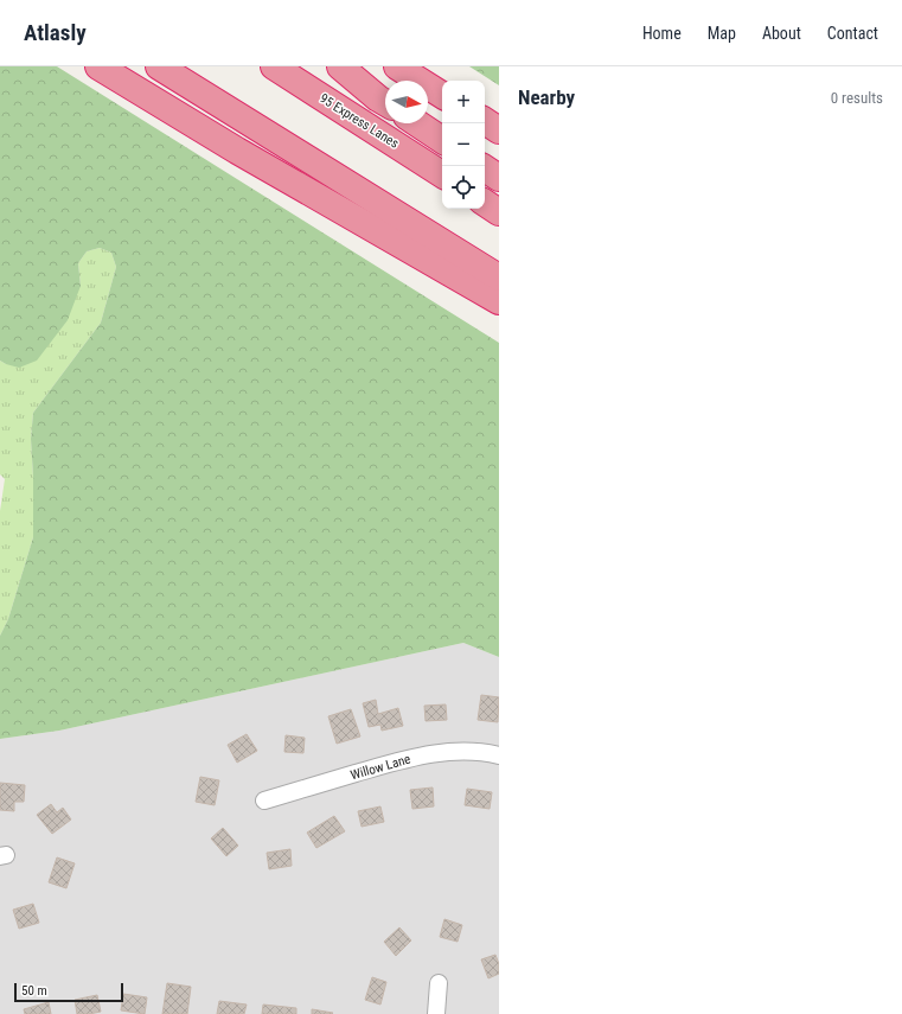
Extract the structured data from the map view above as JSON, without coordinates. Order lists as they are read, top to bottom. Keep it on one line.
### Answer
{"streets":{"highway":["95 Express Lanes"],"street":["Willow Lane"]},"scale_bar":"50 m","north":"right","page":{"header":"Atlasly","nav":["Home","Map","About","Contact"],"heading":["Nearby","0 results"],"map_buttons":["+","−"],"scale":"50 m"}}
